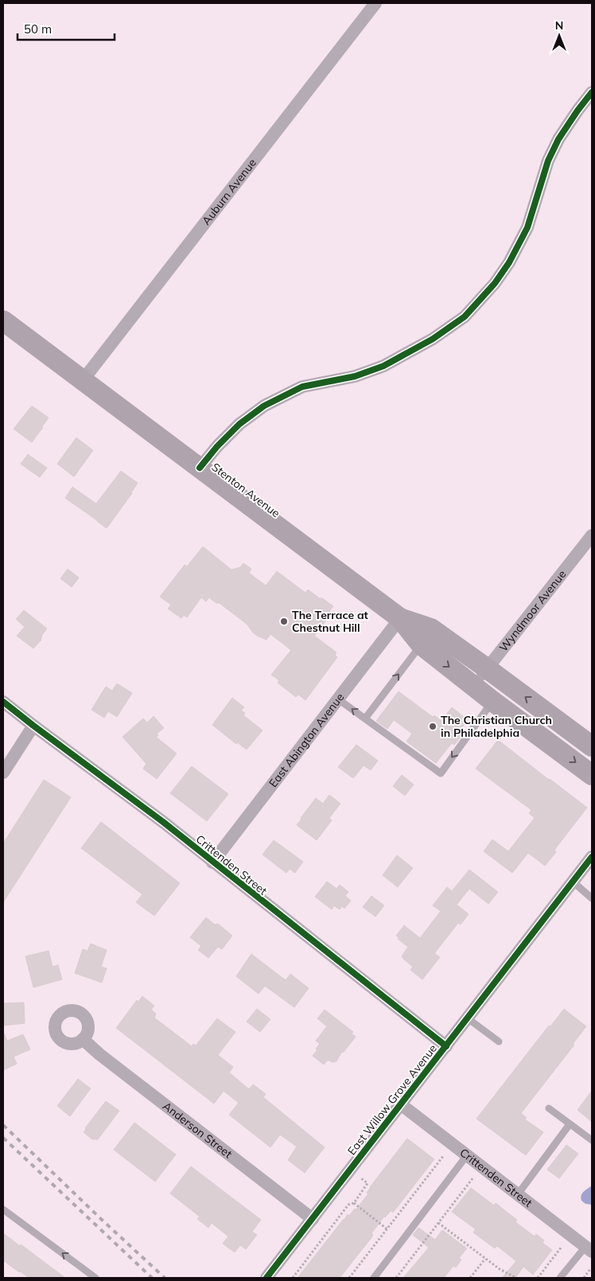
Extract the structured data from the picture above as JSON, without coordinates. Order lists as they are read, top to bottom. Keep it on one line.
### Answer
{"streets":{"main road":["Stenton Avenue"],"street":["Auburn Avenue","Wyndmoor Avenue","East Abington Avenue","Crittenden Street","East Willow Grove Avenue","Anderson Street"]},"crossings":[["Auburn Avenue","Stenton Avenue"],["Stenton Avenue","Wyndmoor Avenue"],["Stenton Avenue","East Abington Avenue"],["East Abington Avenue","Crittenden Street"],["Crittenden Street","East Willow Grove Avenue"],["East Willow Grove Avenue","Anderson Street"]],"places":["The Terrace at Chestnut Hill","The Christian Church in Philadelphia"],"scale_bar":"50 m","north":"top"}
